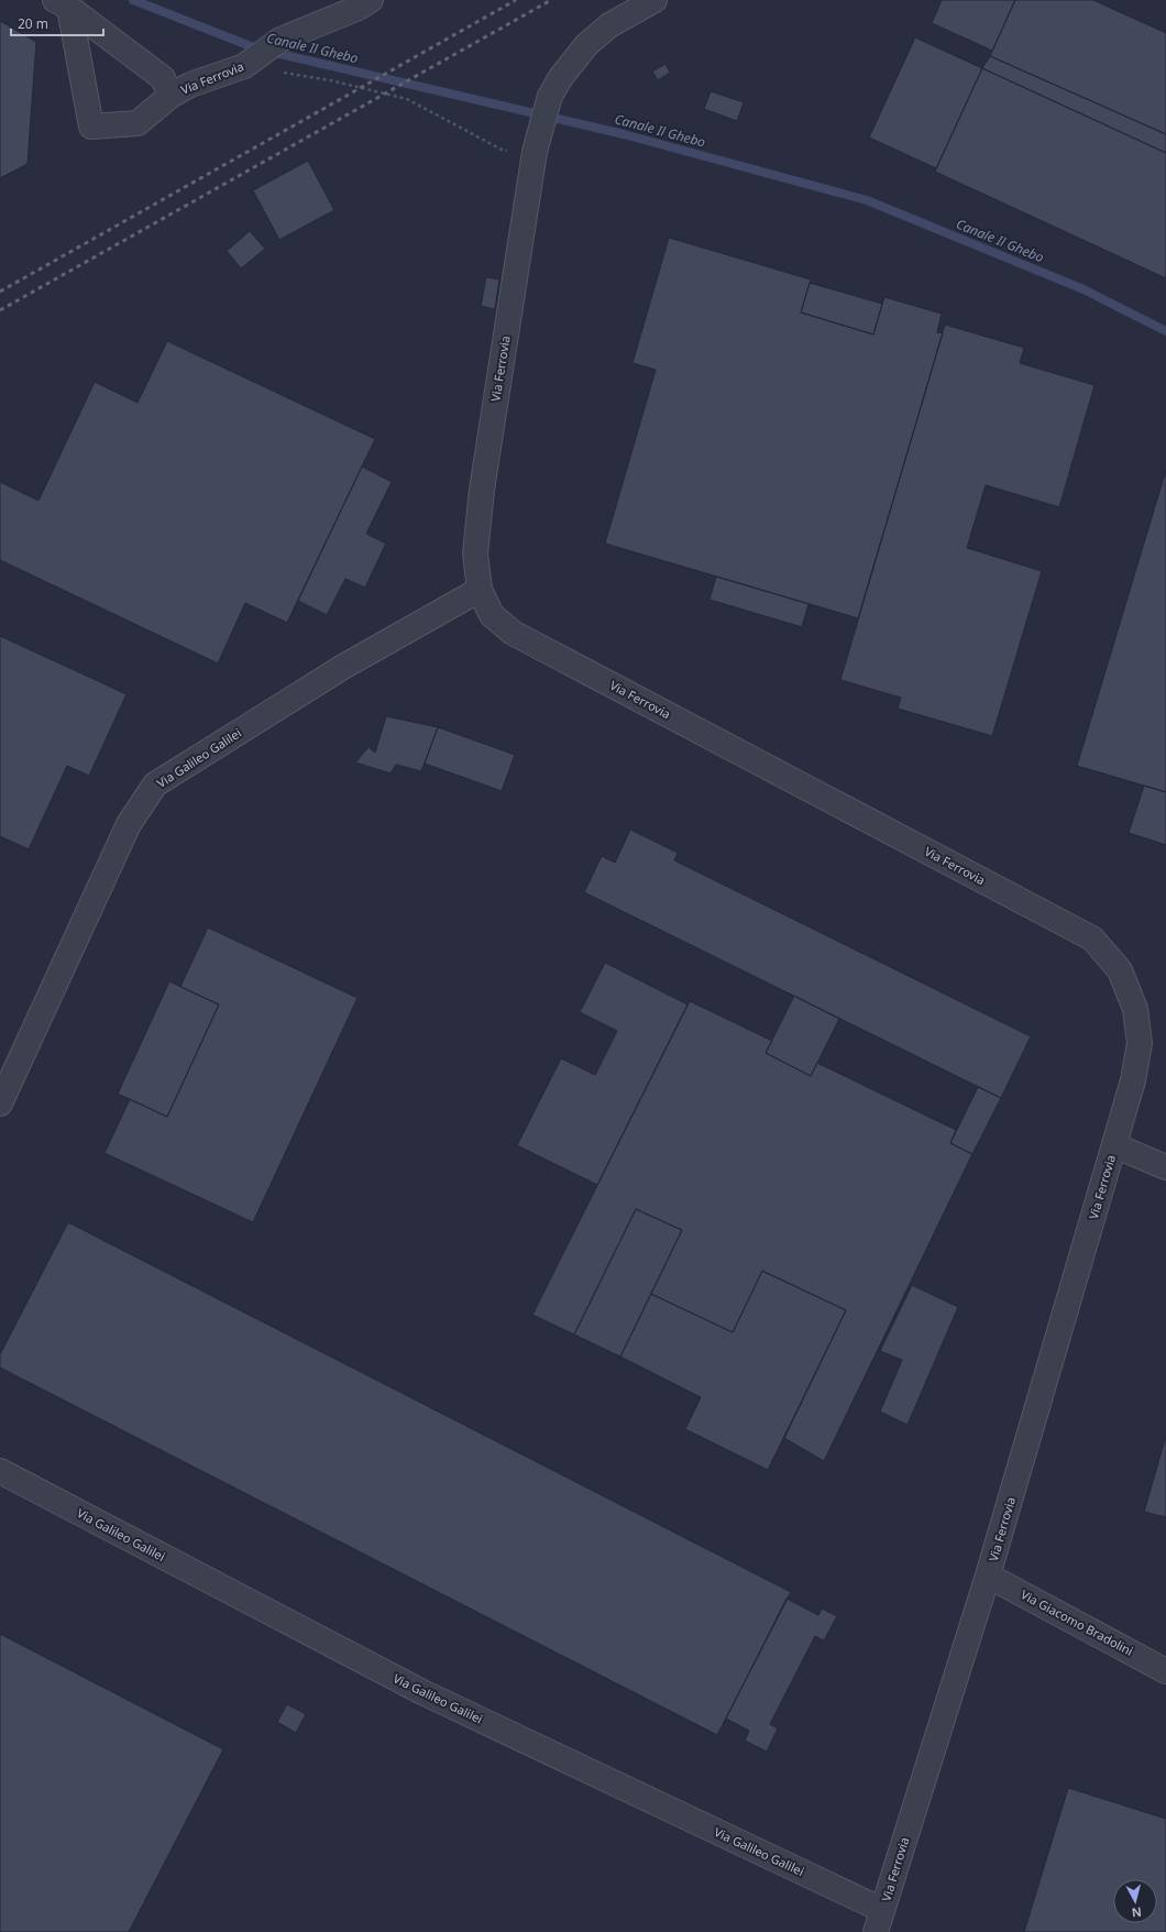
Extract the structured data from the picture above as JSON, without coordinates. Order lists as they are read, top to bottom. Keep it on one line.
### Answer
{"streets":{"street":["Via Ferrovia","Via Galileo Galilei","Via Giacomo Bradolini"]},"crossings":[["Via Ferrovia","Via Galileo Galilei"],["Via Ferrovia","Via Giacomo Bradolini"]],"water":["Canale Il Ghebo"],"scale_bar":"20 m","north":"bottom"}
